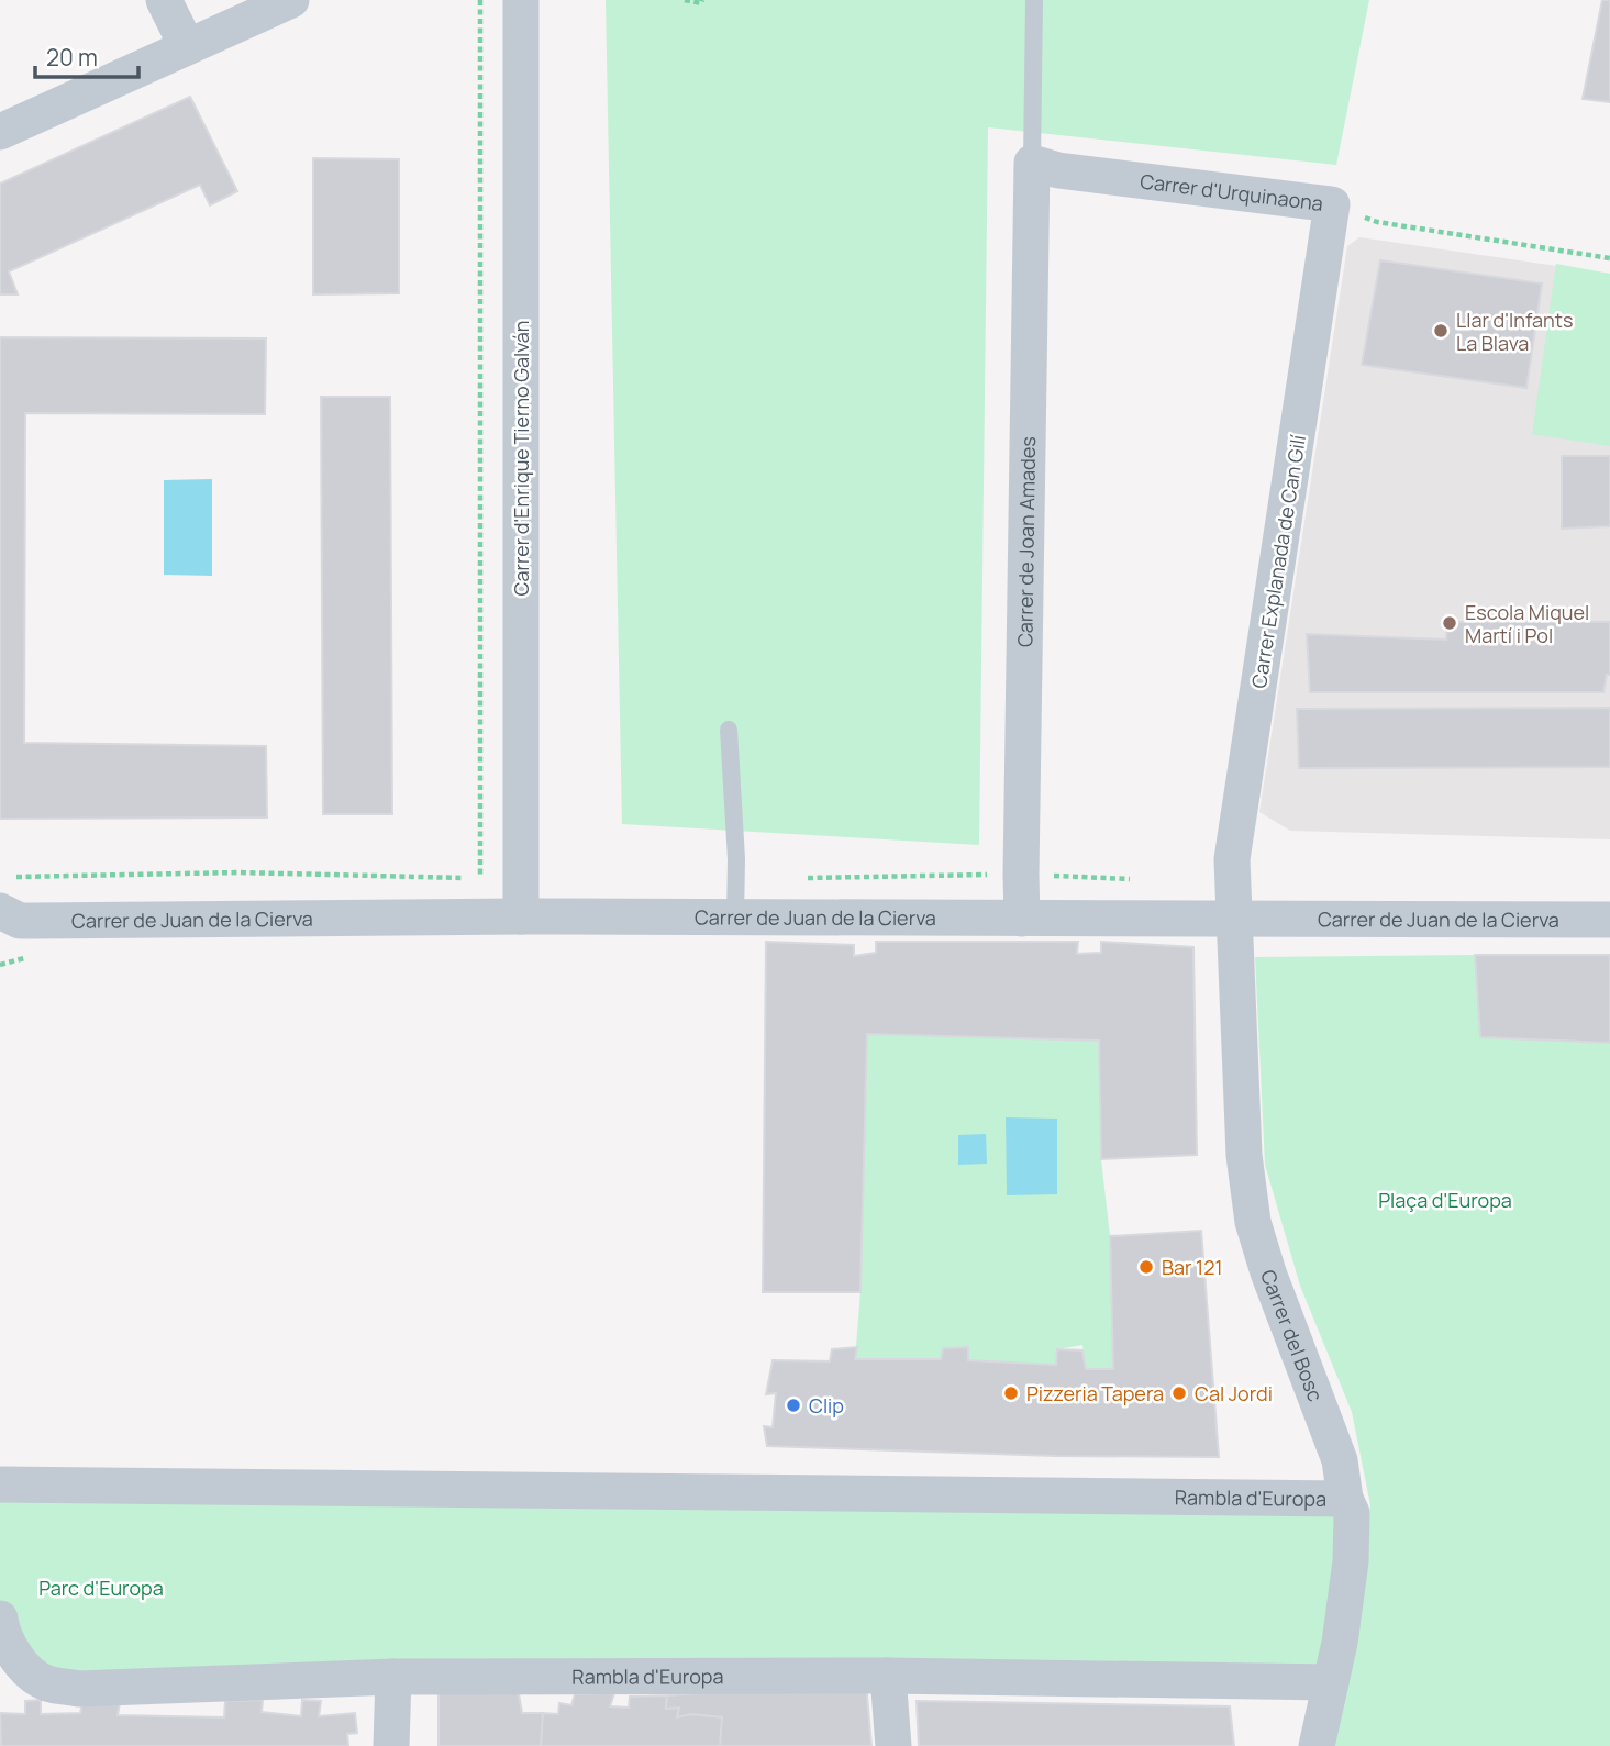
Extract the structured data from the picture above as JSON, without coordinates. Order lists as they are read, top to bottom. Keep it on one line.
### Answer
{"streets":{"street":["Carrer d'Urquinaona","Carrer d'Enrique Tierno Galván","Carrer de Joan Amades","Carrer Explanada de Can Gilí","Carrer de Juan de la Cierva","Carrer del Bosc","Rambla d'Europa"]},"crossings":[["Carrer d'Urquinaona","Carrer de Joan Amades"],["Carrer d'Urquinaona","Carrer Explanada de Can Gilí"],["Carrer d'Enrique Tierno Galván","Carrer de Juan de la Cierva"],["Carrer de Joan Amades","Carrer de Juan de la Cierva"],["Carrer Explanada de Can Gilí","Carrer de Juan de la Cierva"],["Carrer Explanada de Can Gilí","Carrer del Bosc"],["Carrer de Juan de la Cierva","Carrer del Bosc"],["Carrer del Bosc","Rambla d'Europa"]],"parks":["Plaça d'Europa","Parc d'Europa"],"places":["Llar d'Infants La Blava","Escola Miquel Martí i Pol","Bar 121","Pizzeria Tapera","Cal Jordi","Clip"],"scale_bar":"20 m"}
